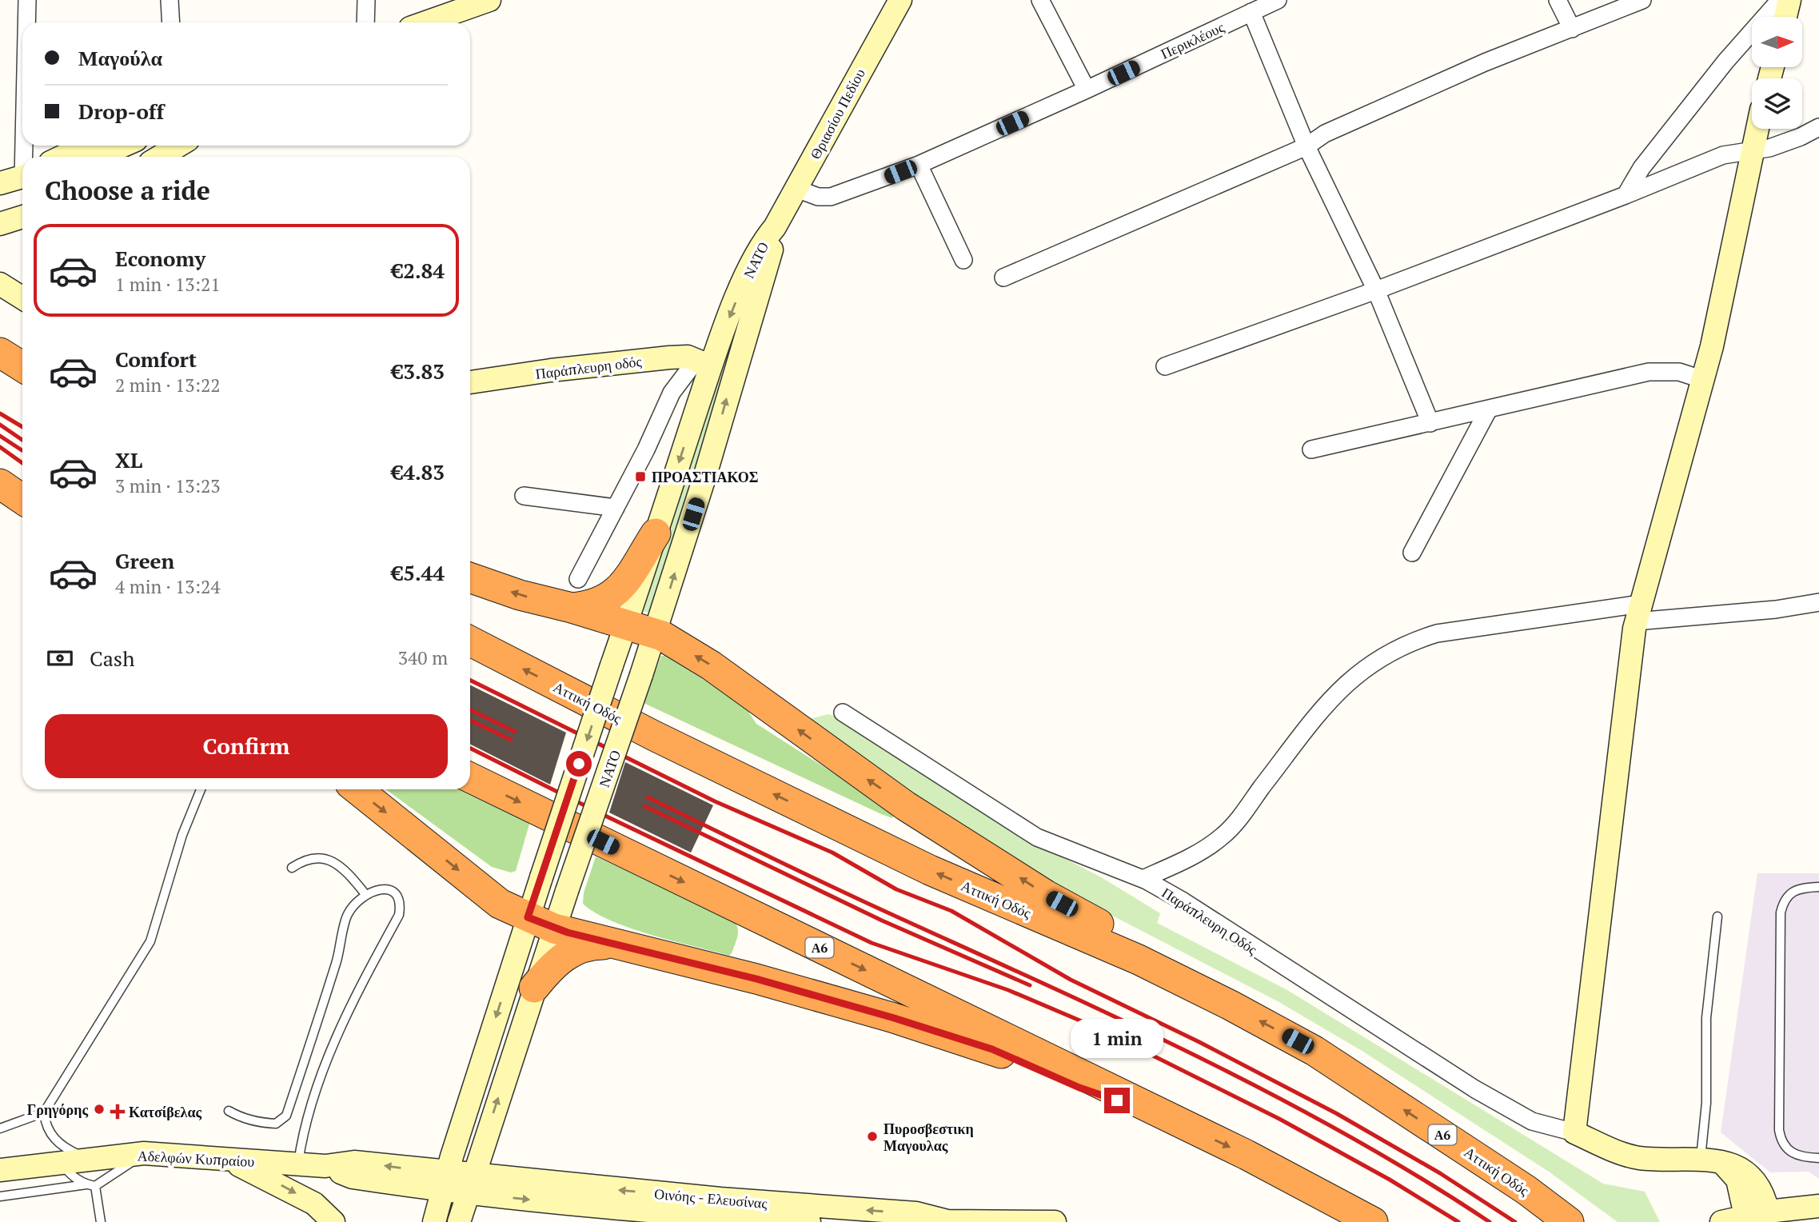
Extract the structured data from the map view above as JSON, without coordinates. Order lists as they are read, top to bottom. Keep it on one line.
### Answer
{"streets":{"highway":["Αττική Οδός","Α6"],"main road":["Θριασίου Πεδίου","ΝΑΤΟ","Παράπλευρη οδός","Αδελφών Κυπραίου","Οινόης - Ελευσίνας"],"street":["Περικλέους","Παράπλευρη Οδός"]},"crossings":[["Περικλέους","Θριασίου Πεδίου"],["Θριασίου Πεδίου","ΝΑΤΟ"],["ΝΑΤΟ","Παράπλευρη οδός"],["ΝΑΤΟ","Αδελφών Κυπραίου"],["ΝΑΤΟ","Οινόης - Ελευσίνας"],["Αδελφών Κυπραίου","Οινόης - Ελευσίνας"]],"places":{"transit":["ΠΡΟΑΣΤΙΑΚΟΣ"],"other":["Γρηγόρης","Πυροσβεστικη Μαγουλας"],"health":["Κατσίβελας"]},"north":"right","page":{"banner":["Μαγούλα","Drop-off"],"heading":"Choose a ride","list":[{"name":"Economy","note":"1 min · 13:21","value":"€2.84"},{"name":"Comfort","note":"2 min · 13:22","value":"€3.83"},{"name":"XL","note":"3 min · 13:23","value":"€4.83"},{"name":"Green","note":"4 min · 13:24","value":"€5.44"}],"pay":["Cash","340 m"],"buttons":"Confirm","bubble":"1 min"}}
